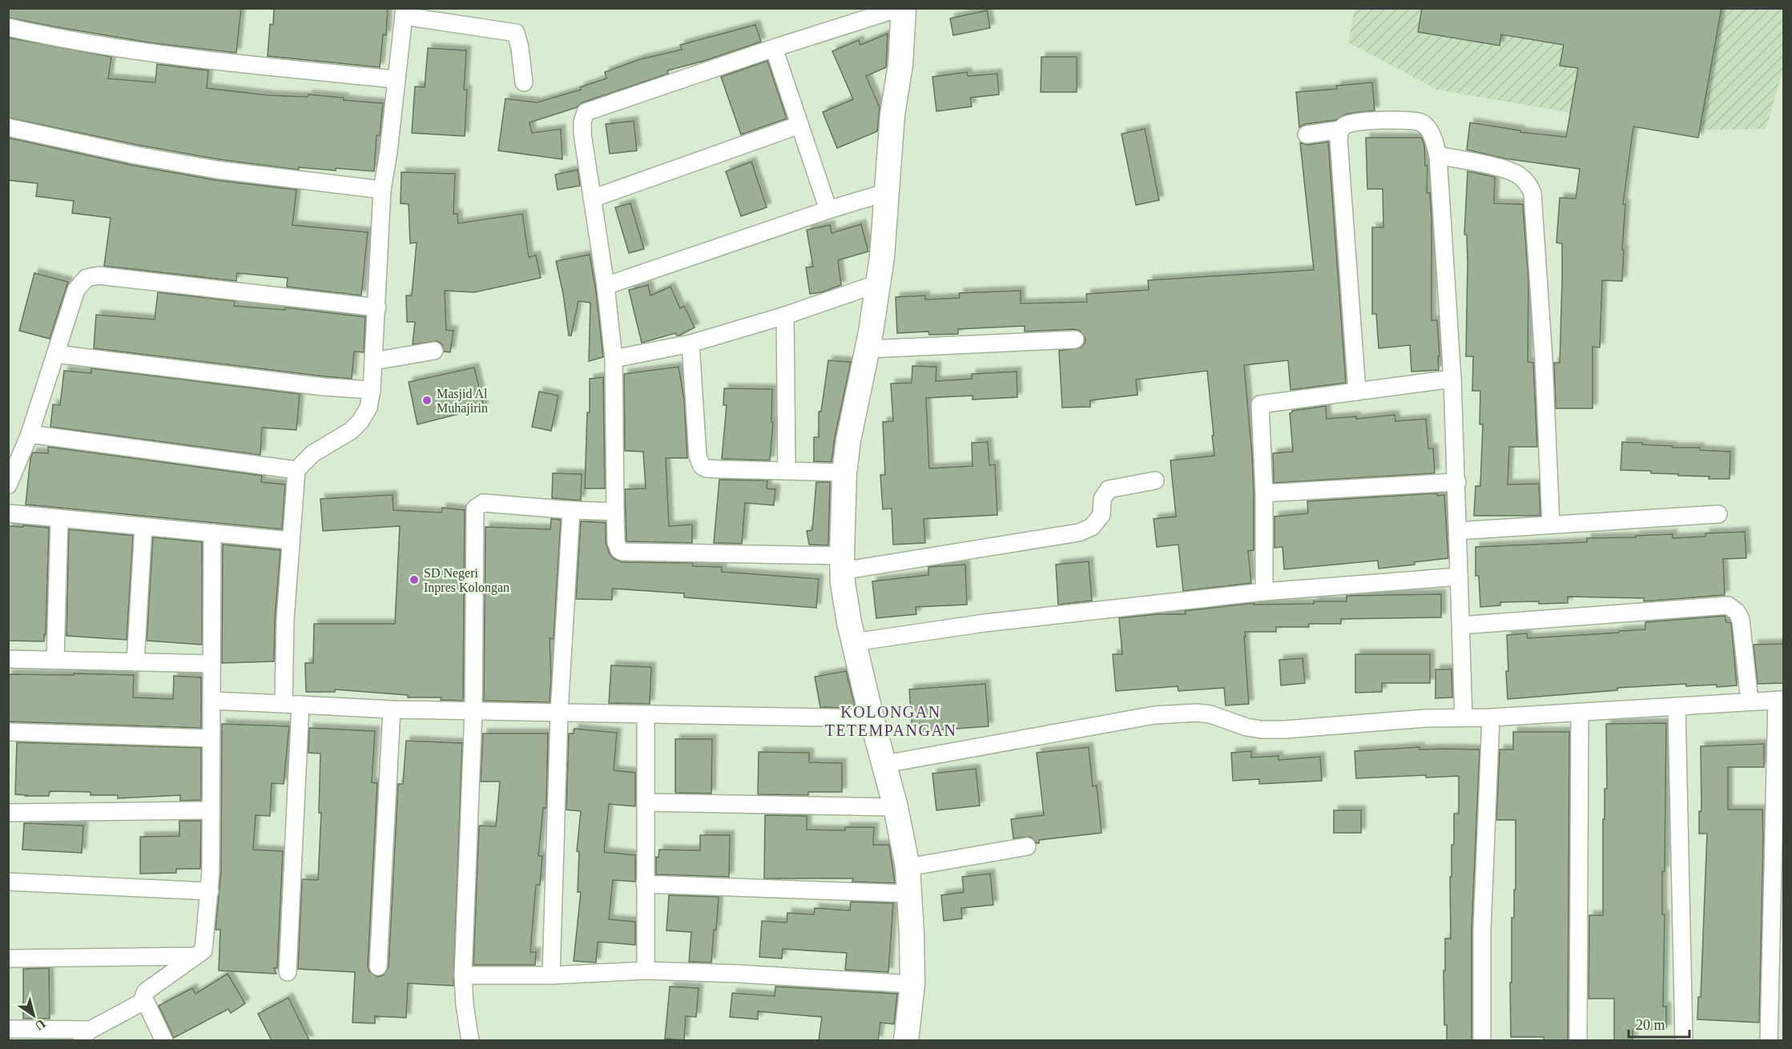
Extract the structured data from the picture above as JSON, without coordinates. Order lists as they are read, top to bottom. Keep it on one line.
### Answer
{"districts":["KOLONGAN TETEMPANGAN"],"places":["Masjid Al Muhajirin","SD Negeri Inpres Kolongan"],"scale_bar":"20 m","north":"bottom right"}
